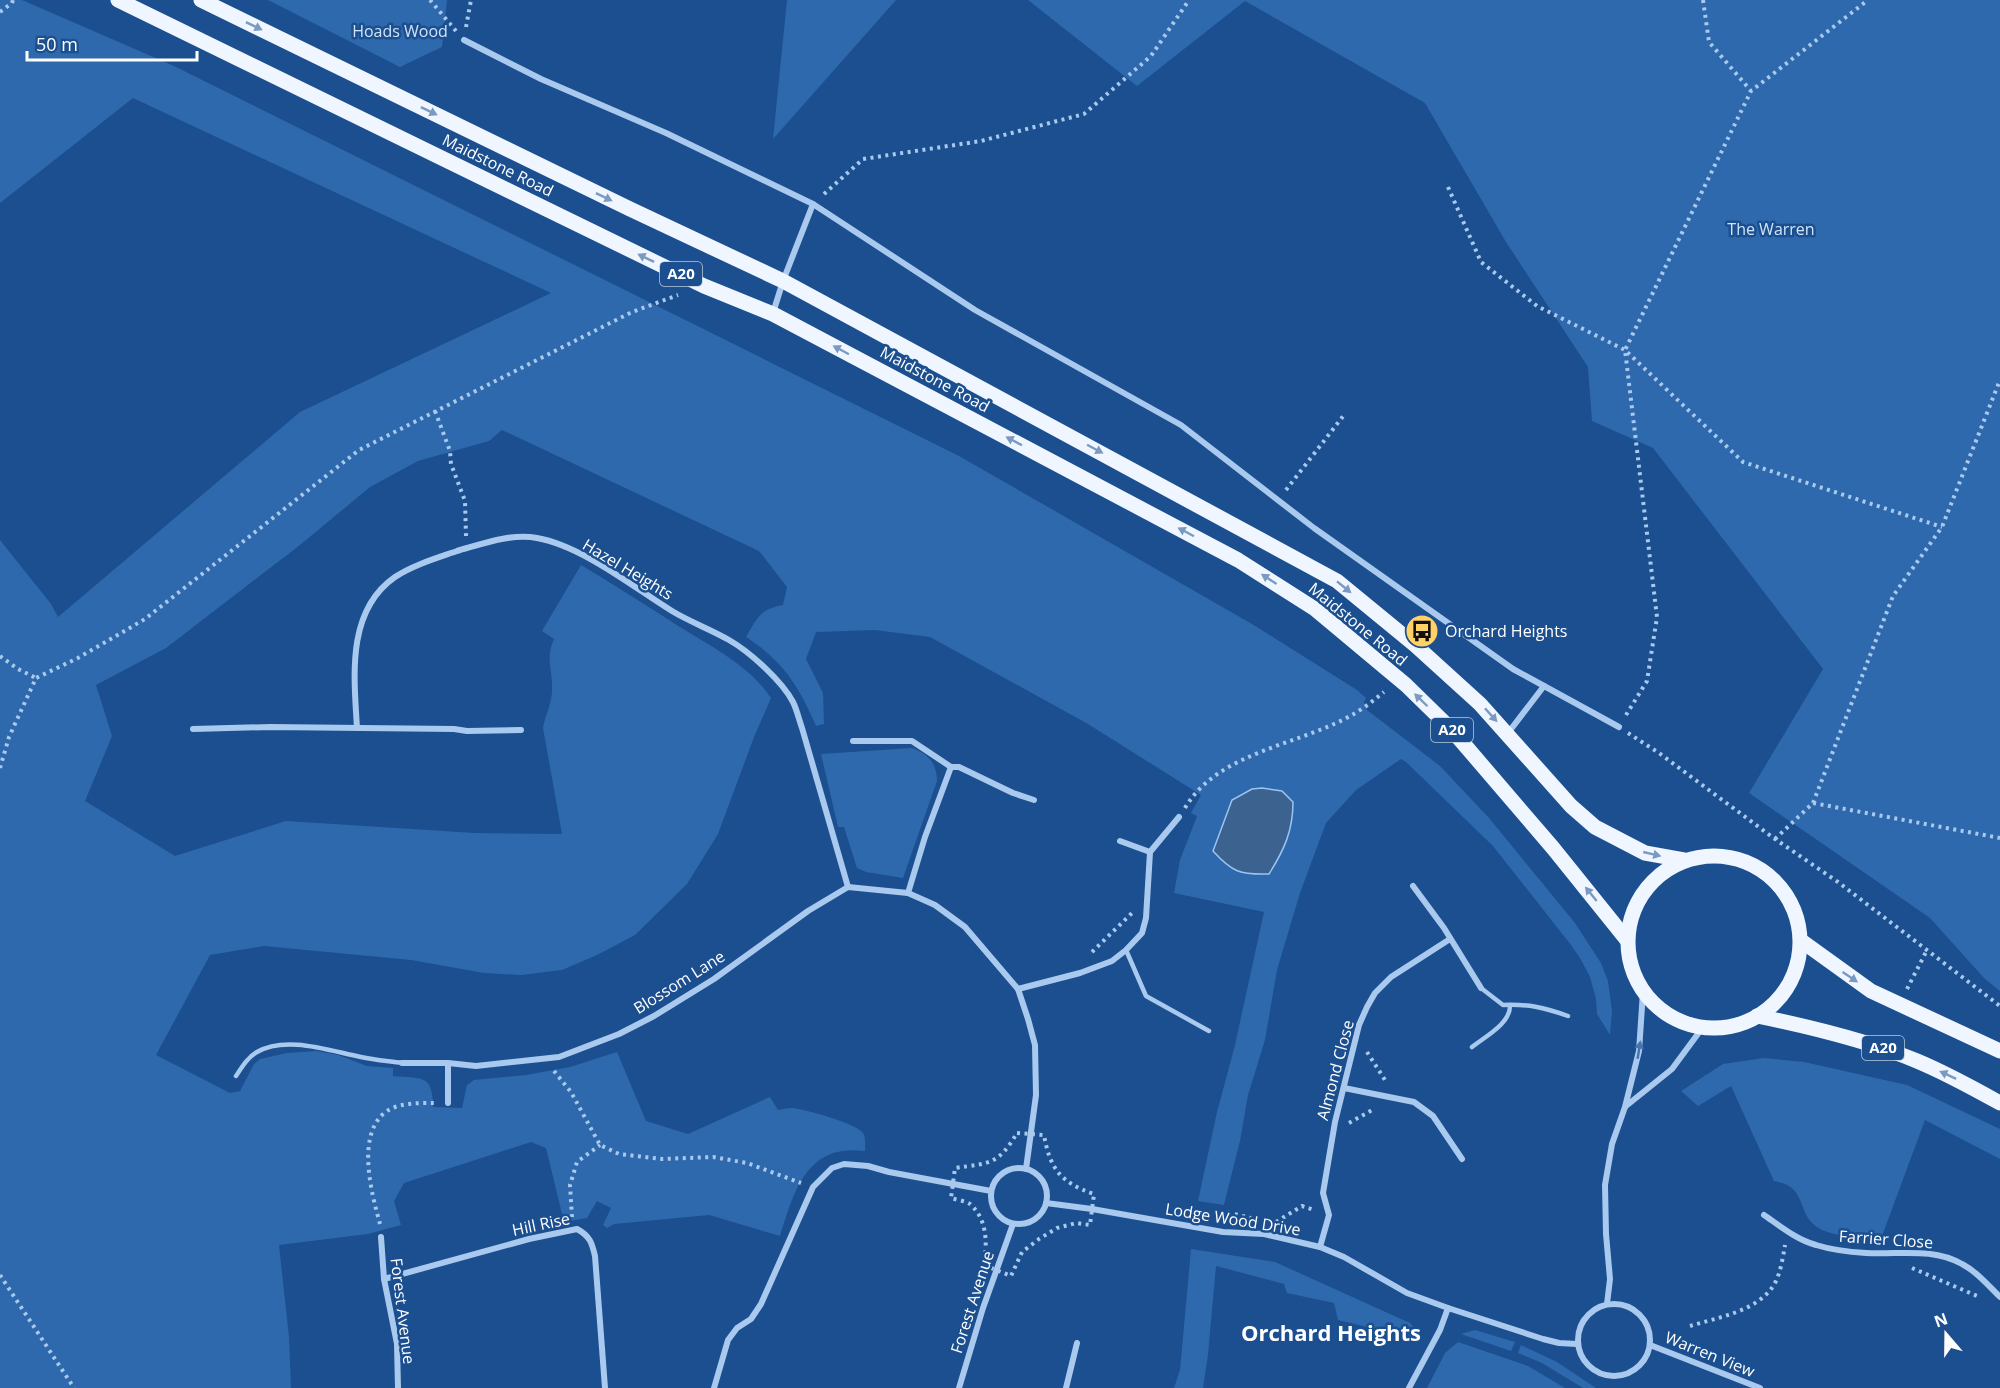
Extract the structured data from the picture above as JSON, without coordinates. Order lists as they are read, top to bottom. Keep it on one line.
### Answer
{"streets":{"main road":["Maidstone Road","A20"],"street":["Hazel Heights","Blossom Lane","Almond Close","Lodge Wood Drive","Hill Rise","Farrier Close","Forest Avenue","Warren View"]},"crossings":[["Maidstone Road","A20"],["Hazel Heights","Blossom Lane"],["Almond Close","Lodge Wood Drive"],["Lodge Wood Drive","Forest Avenue"],["Lodge Wood Drive","Warren View"],["Hill Rise","Forest Avenue"]],"districts":["Orchard Heights"],"parks":["Hoads Wood","The Warren"],"places":{"bus stop":["Orchard Heights"]},"scale_bar":"50 m","north":"top"}
